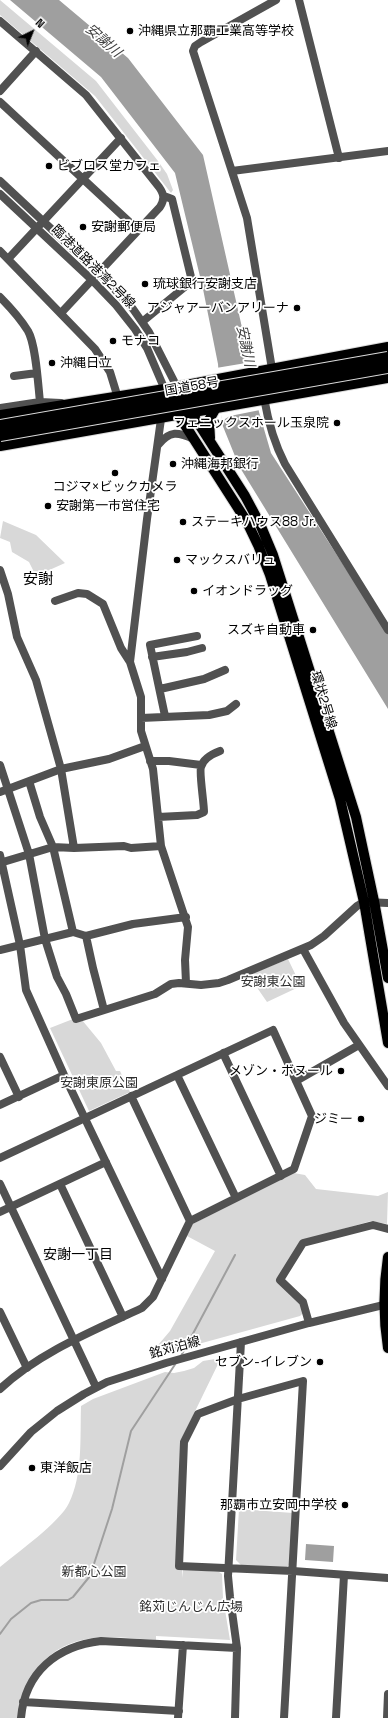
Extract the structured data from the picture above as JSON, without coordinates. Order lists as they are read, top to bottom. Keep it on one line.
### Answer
{"streets":{"highway":["国道58号"],"main road":["環状2号線"],"street":["臨港道路港湾2号線","銘苅泊線"]},"crossings":[["臨港道路港湾2号線","環状2号線"]],"districts":["安謝","安謝一丁目"],"water":["安謝川"],"parks":["安謝東公園","安謝東原公園","新都心公園","銘苅じんじん広場"],"places":["沖縄県立那覇工業高等学校","ビブロス堂カフェ","安謝郵便局","琉球銀行安謝支店","アジャアーバンアリーナ","モナコ","沖縄日立","フェニックスホール玉泉院","沖縄海邦銀行","コジマ×ビックカメラ","安謝第一市営住宅","ステーキハウス88 Jr.","マックスバリュ","イオンドラッグ","スズキ自動車","メゾン・ボヌール","ジミー","セブン-イレブン","東洋飯店","那覇市立安岡中学校"],"north":"top right"}
